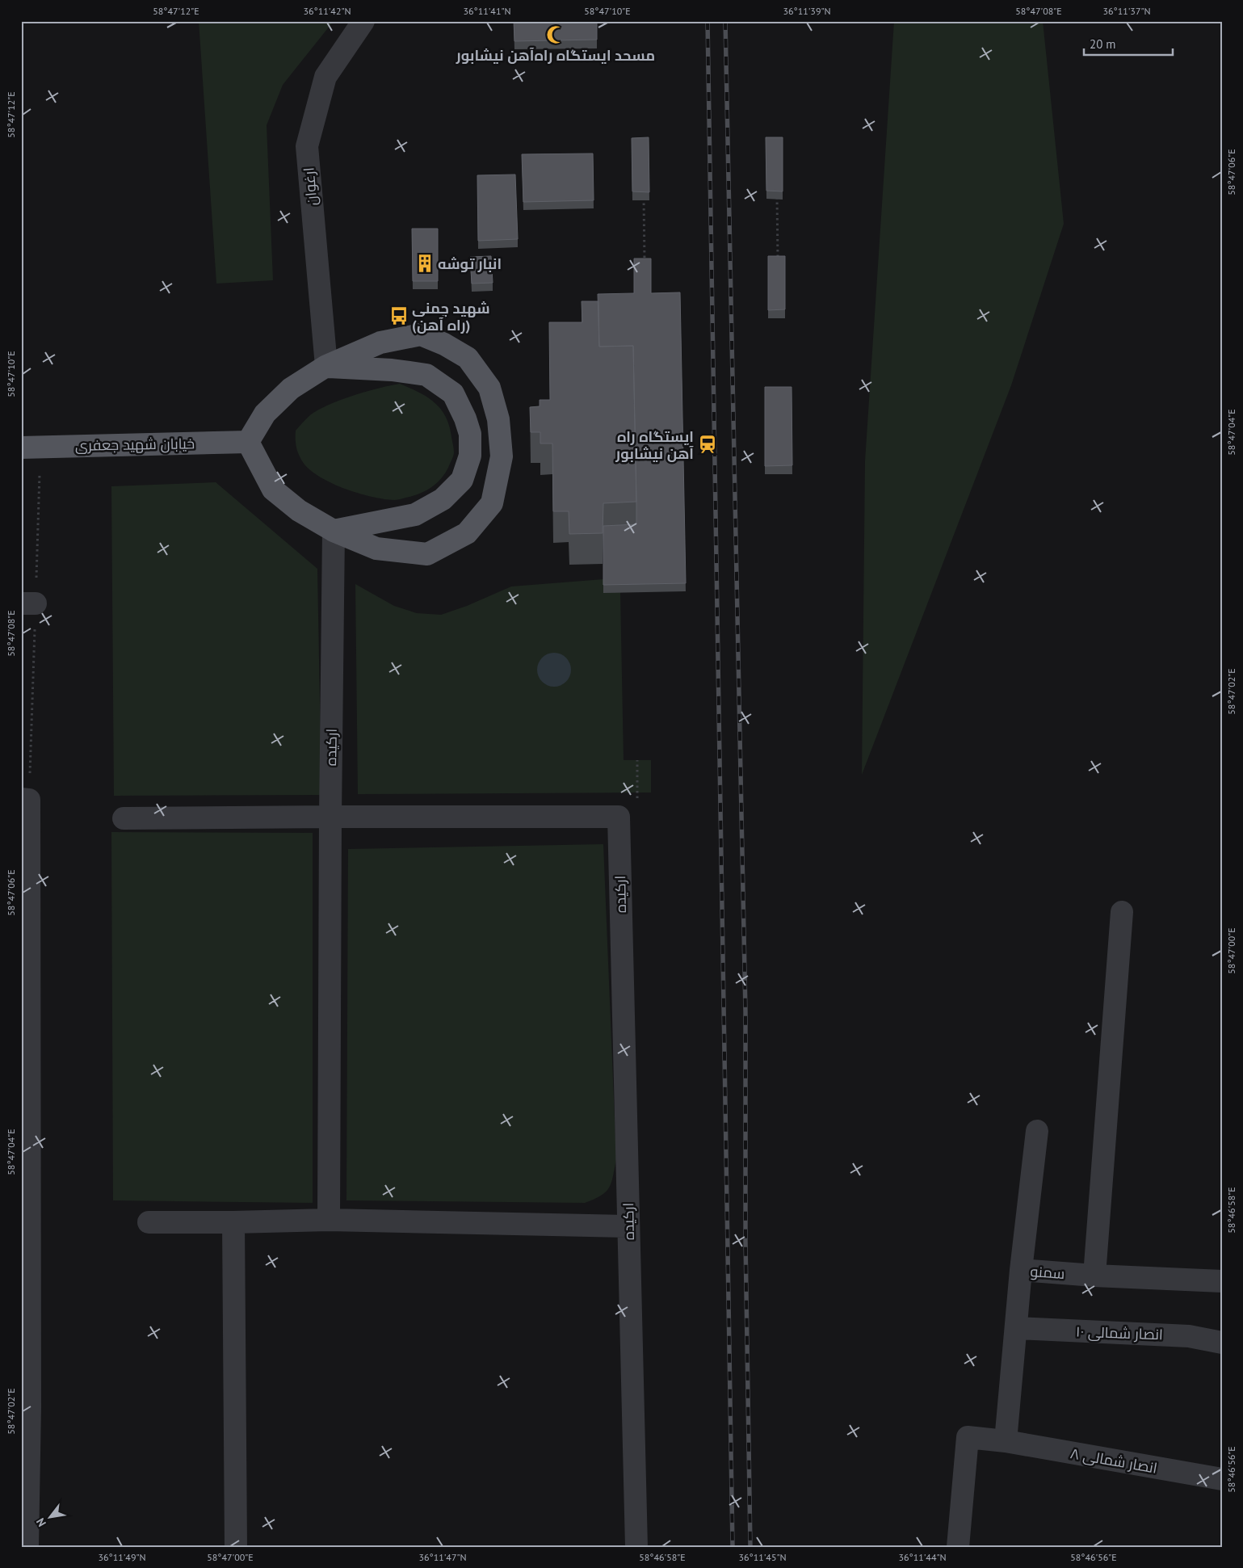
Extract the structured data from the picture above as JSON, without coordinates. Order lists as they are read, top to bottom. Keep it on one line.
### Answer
{"streets":{"main road":["خیابان شهید جعفری"],"street":["ارغوان","ارکیده","سمنو","انصار شمالی ۱۰","انصار شمالی ۸"]},"crossings":[["سمنو","انصار شمالی ۱۰"],["سمنو","انصار شمالی ۸"]],"places":{"mosque":["مسحد ایستگاه راه‌آهن نیشابور"],"building":["انبار توشه"],"bus stop":["شهید چمنی (راه آهن)"],"station":["ایستگاه راه‌ آهن نیشابور"]},"scale_bar":"20 m","north":"bottom left","coordinates":["58°47'12\"E","36°11'42\"N","36°11'41\"N","58°47'10\"E","36°11'39\"N","58°47'08\"E","36°11'37\"N","58°47'06\"E","58°47'04\"E","58°47'02\"E","58°47'00\"E","58°46'58\"E","58°46'56\"E","36°11'49\"N","36°11'47\"N","36°11'45\"N","36°11'44\"N"]}
